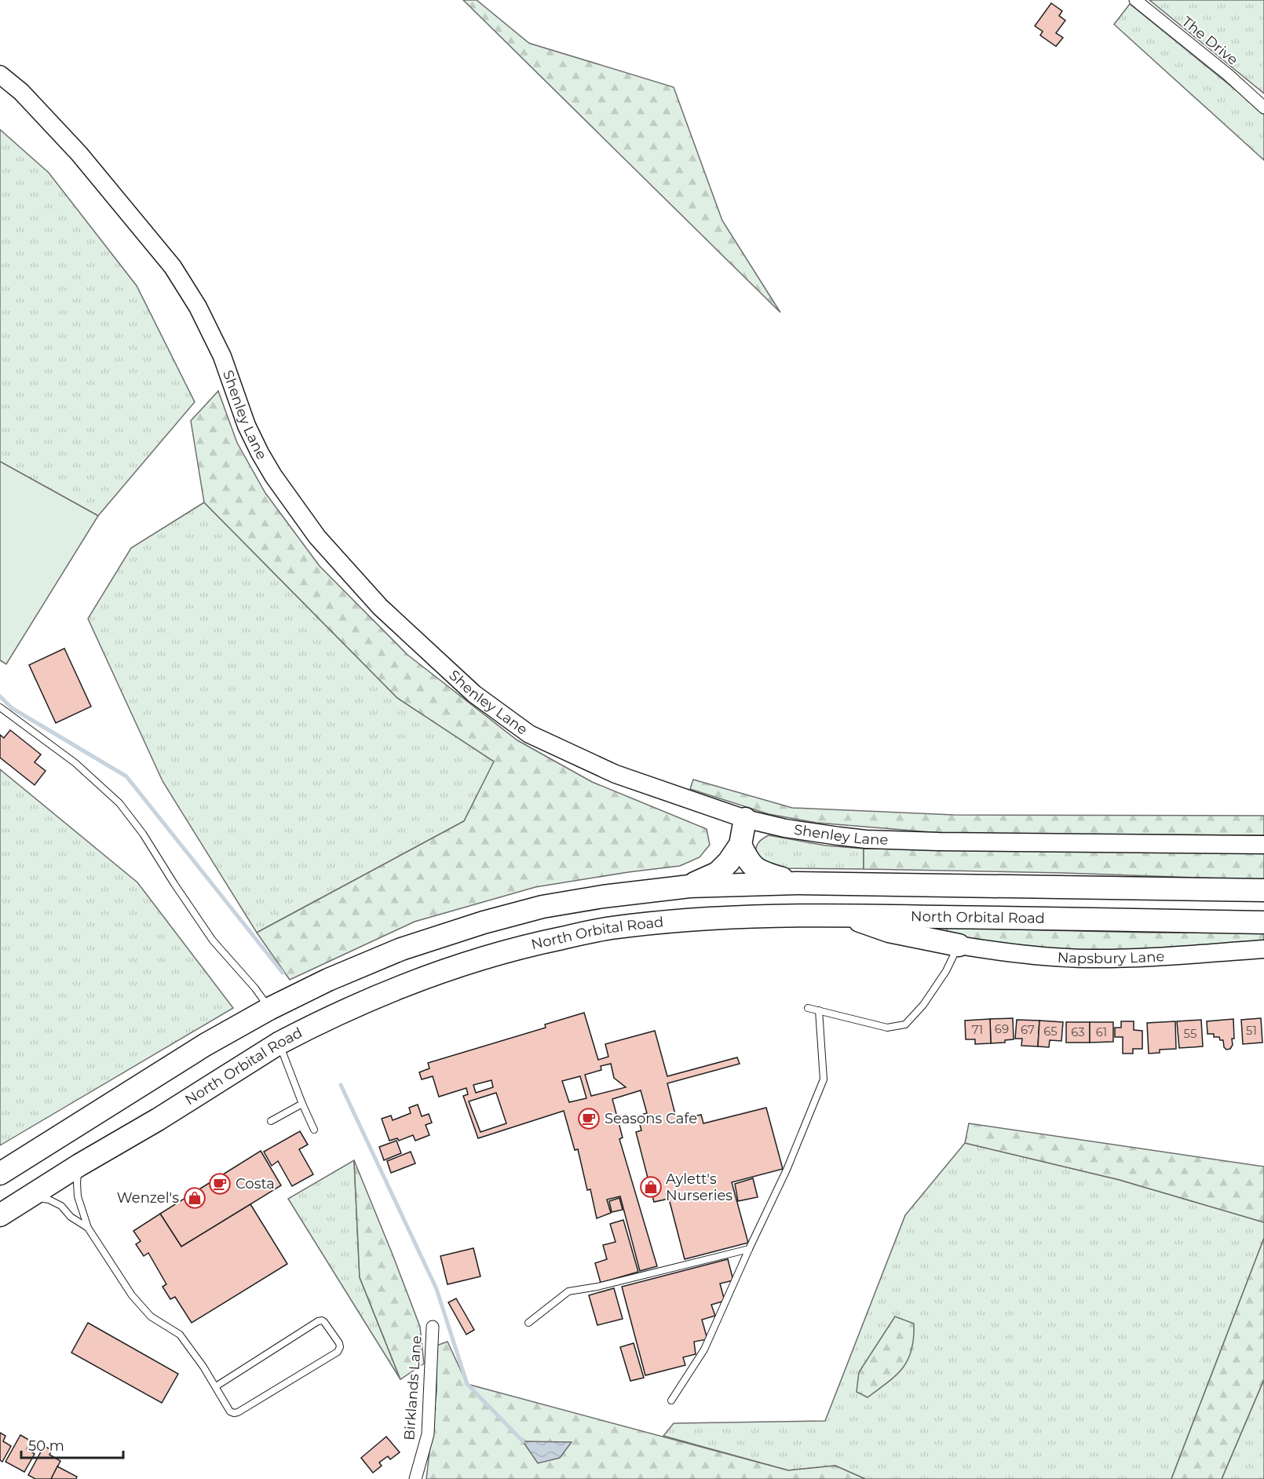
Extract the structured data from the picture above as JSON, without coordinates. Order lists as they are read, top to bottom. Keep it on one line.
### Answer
{"streets":{"highway":["North Orbital Road"],"main road":["Shenley Lane","Napsbury Lane"],"street":["The Drive","Birklands Lane"]},"places":{"cafe":["Seasons Cafe","Costa"],"shop":["Aylett's Nurseries","Wenzel's"]},"house_numbers":["69","71","67","51","65","63","61","55"],"scale_bar":"50 m"}
